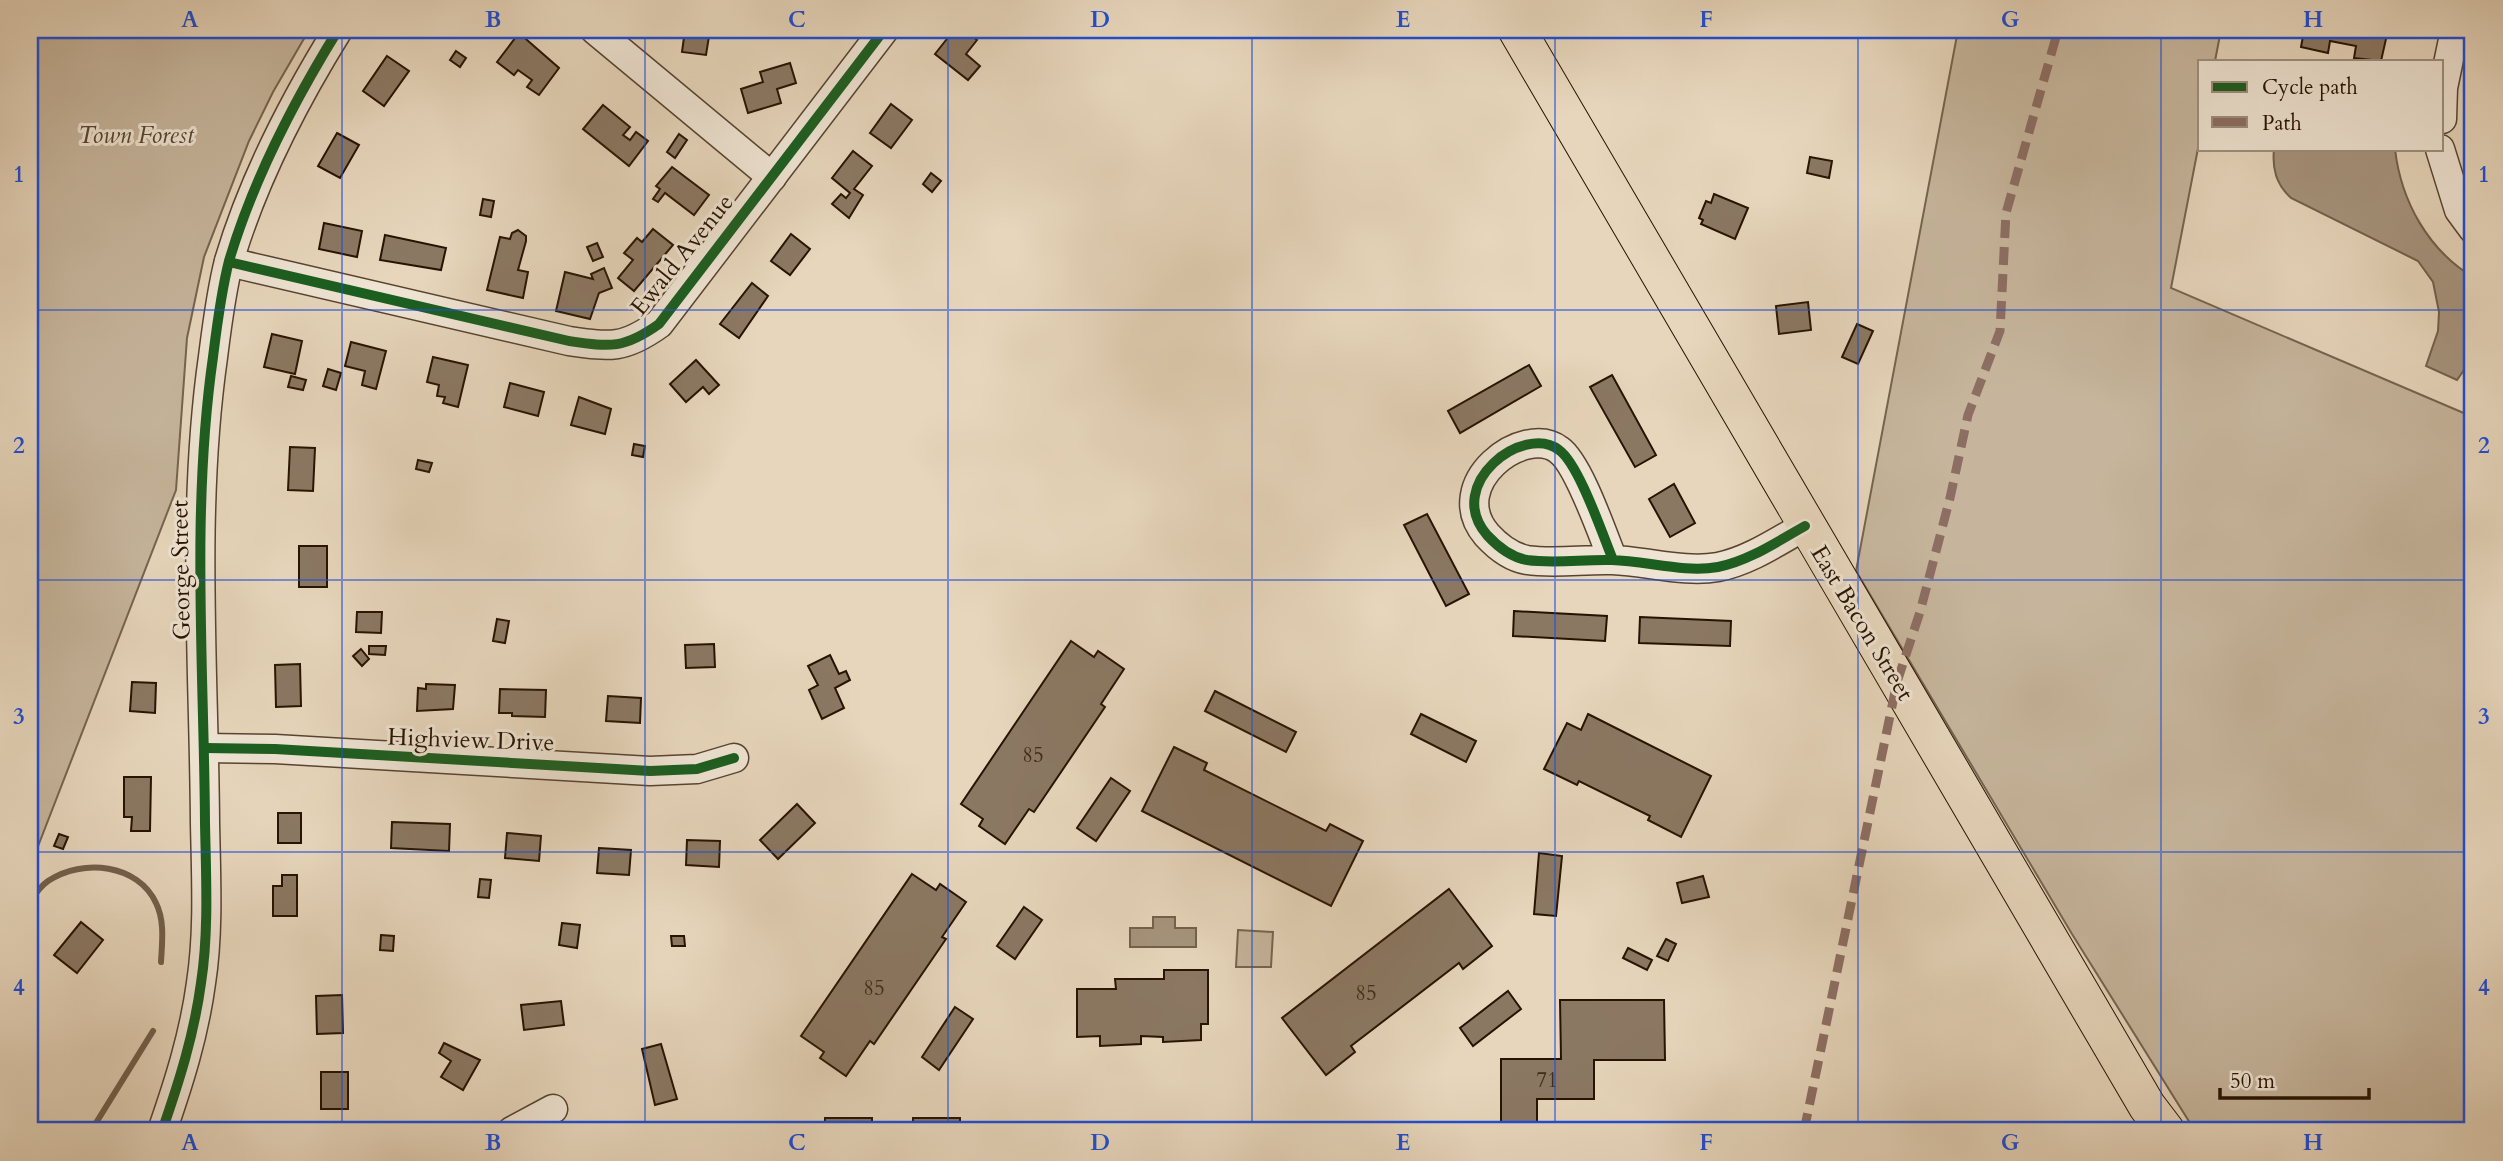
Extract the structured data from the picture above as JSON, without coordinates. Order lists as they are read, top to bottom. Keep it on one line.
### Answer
{"streets":{"main road":["East Bacon Street"],"street":["Ewald Avenue","George Street","Highview Drive"]},"crossings":[["Ewald Avenue","George Street"],["George Street","Highview Drive"]],"parks":["Town Forest"],"house_numbers":["85","85","85","71"],"legend":["Cycle path","Path"],"scale_bar":"50 m","grid":{"columns":["A","B","C","D","E","F","G","H"],"rows":["1","2","3","4"]}}
